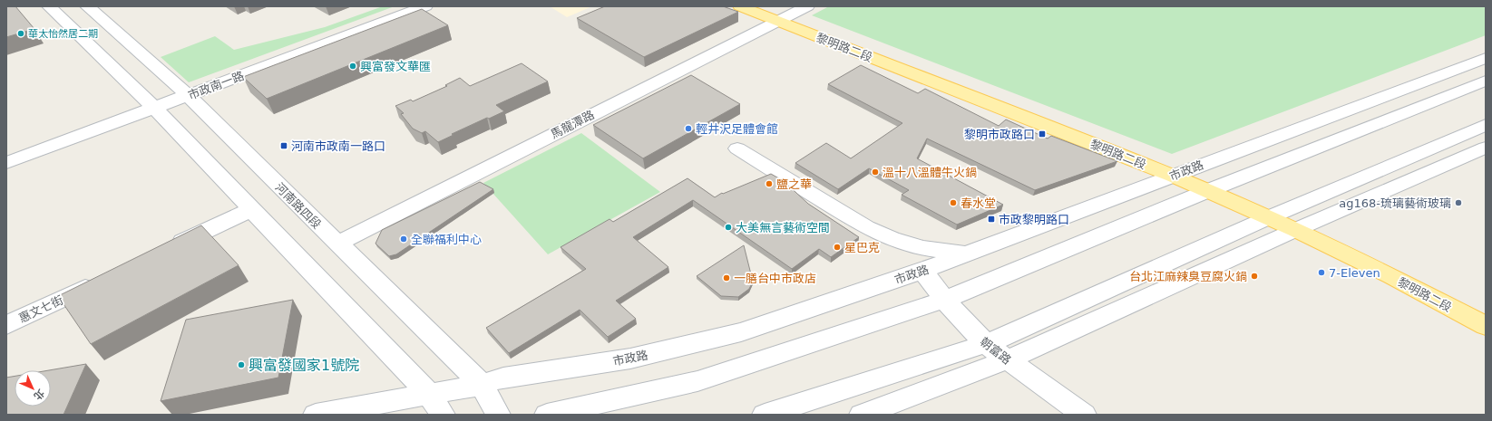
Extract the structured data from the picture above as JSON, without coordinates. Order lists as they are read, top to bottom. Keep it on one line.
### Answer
{"streets":{"main road":["黎明路二段"],"street":["市政南一路","馬龍潭路","市政路","河南路四段","惠文七街","朝富路"]},"crossings":[["黎明路二段","馬龍潭路"],["黎明路二段","市政路"],["市政南一路","河南路四段"],["馬龍潭路","河南路四段"],["市政路","河南路四段"],["市政路","朝富路"]],"places":{"other":["華太怡然居二期","興富發文華匯","輕井沢足體會館","溫十八溫體牛火鍋","鹽之華","春水堂","ag168-琉璃藝術玻璃","大美無言藝術空間","全聯福利中心","星巴克","7-Eleven","台北江麻辣臭豆腐火鍋","一膳台中市政店","興富發國家1號院"],"transit":["黎明市政路口","河南市政南一路口","市政黎明路口"]},"north":"bottom right"}
